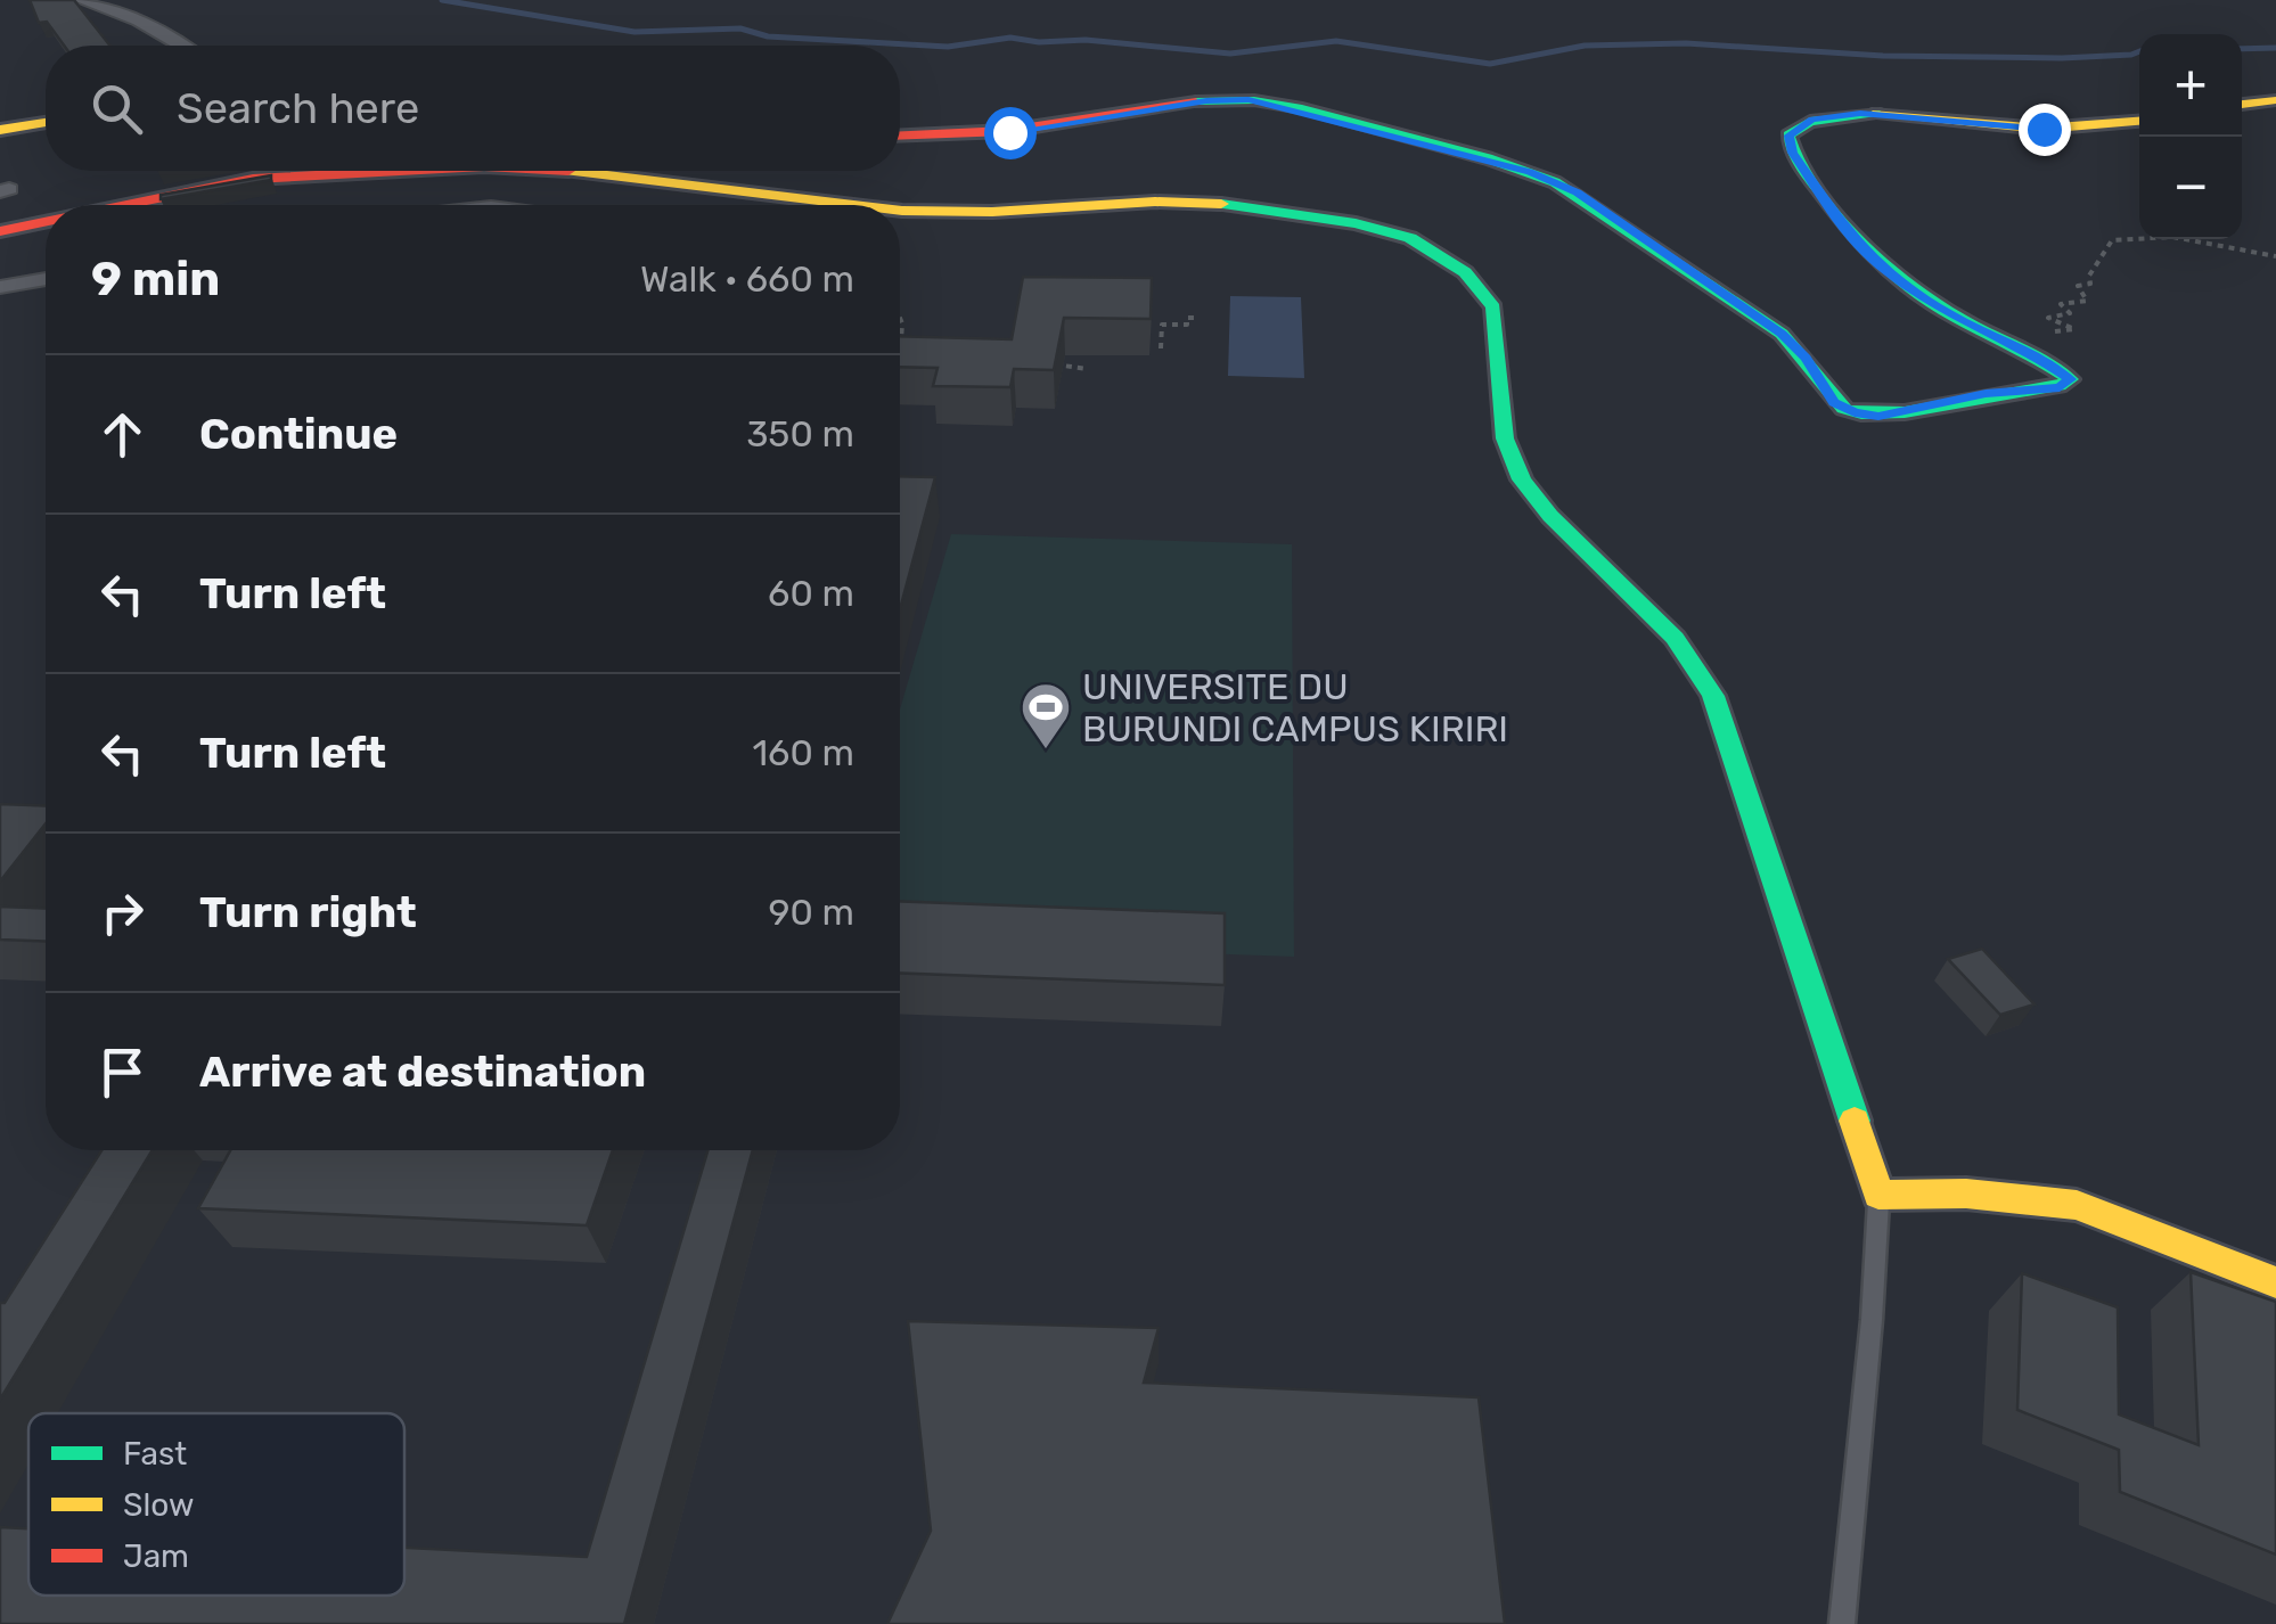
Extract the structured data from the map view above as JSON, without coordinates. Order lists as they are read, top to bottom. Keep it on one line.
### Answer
{"places":{"sports":["UNIVERSITE DU BURUNDI CAMPUS KIRIRI"]},"legend":["Fast","Slow","Jam"],"page":{"map_buttons":["+","−"],"search":"Search here","heading":["9 min","Walk · 660 m"],"list":[["Continue","350 m"],["Turn left","60 m"],["Turn left","160 m"],["Turn right","90 m"],"Arrive at destination"]}}
